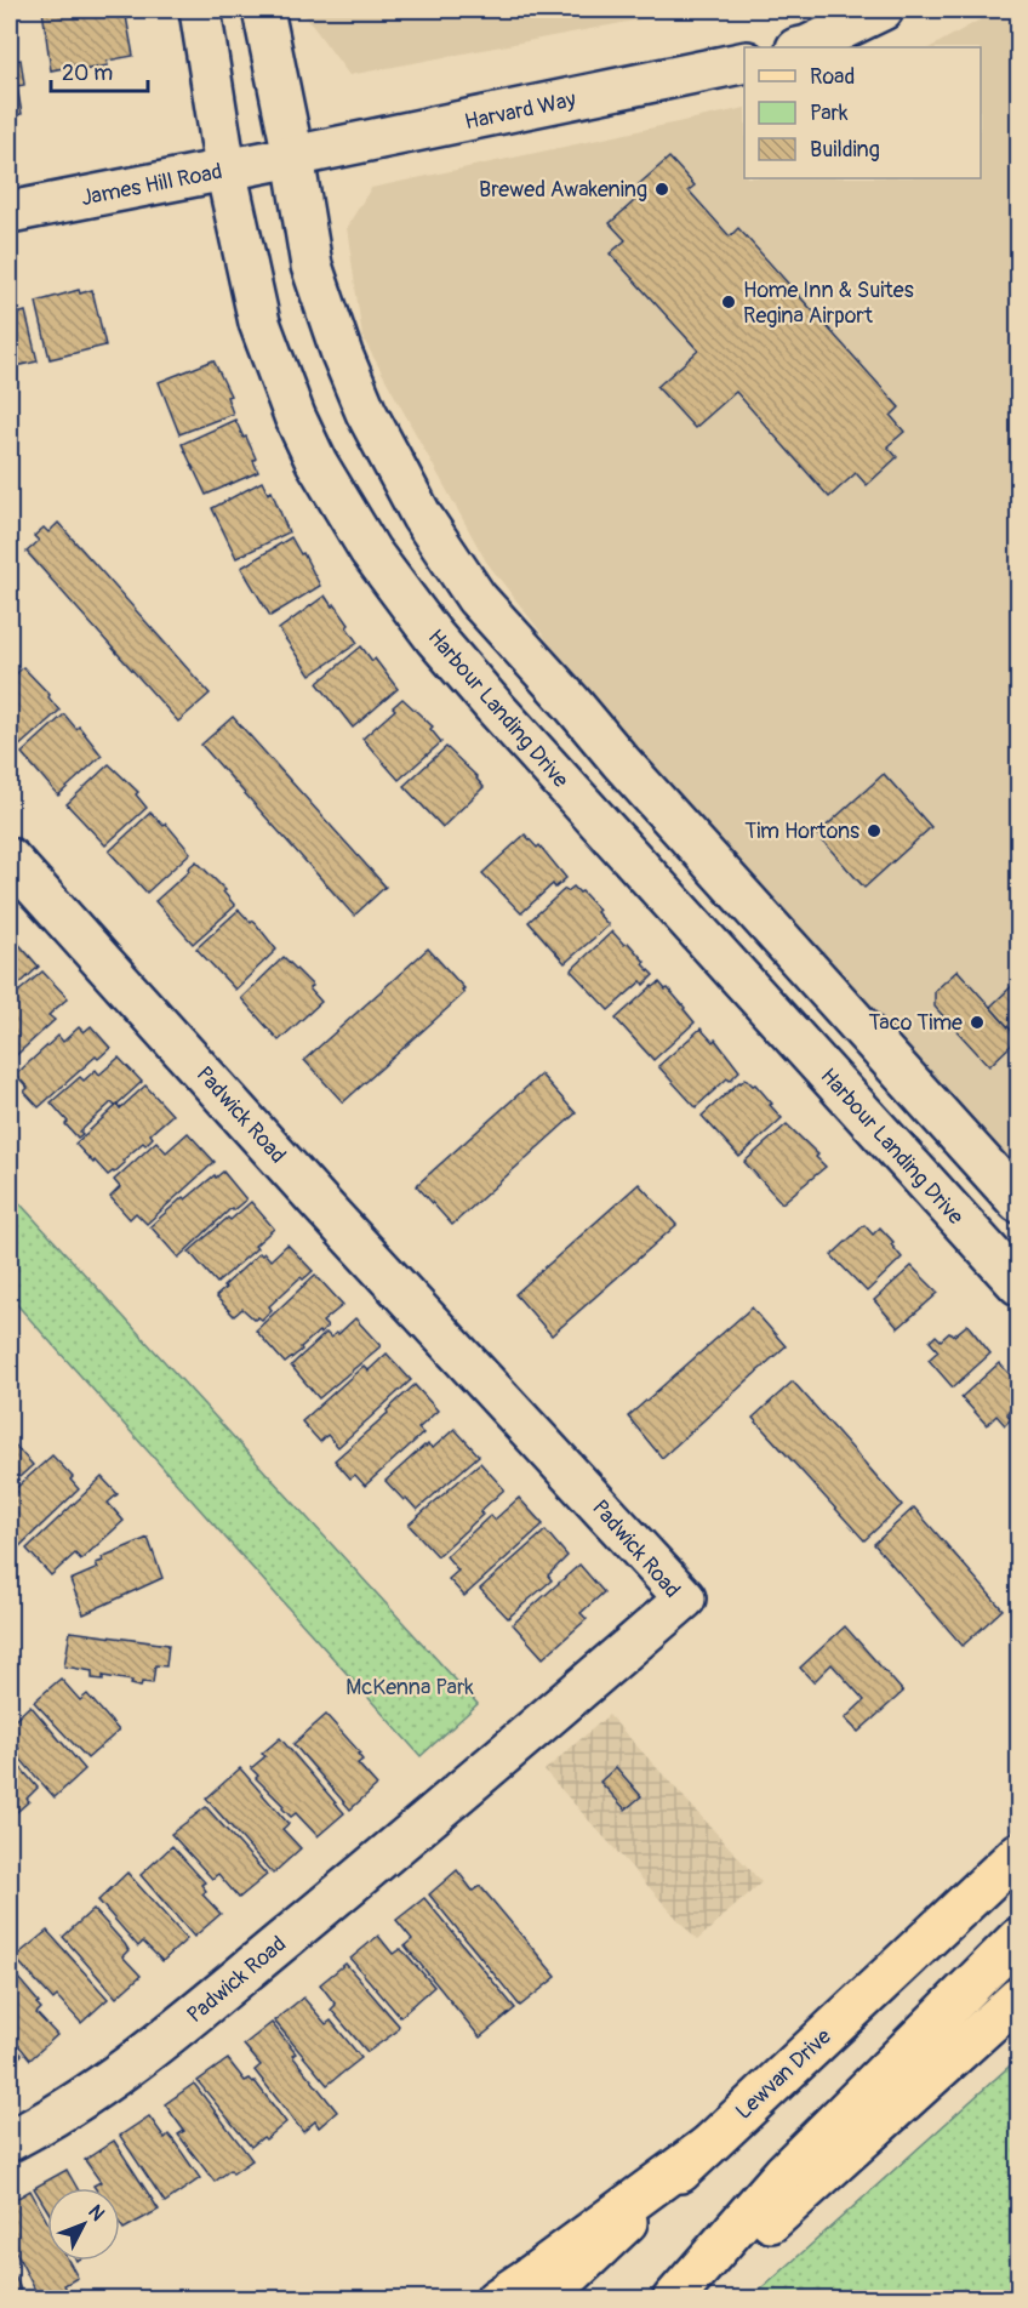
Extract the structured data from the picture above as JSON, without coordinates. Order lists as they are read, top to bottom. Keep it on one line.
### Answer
{"streets":{"main road":["Lewvan Drive"],"street":["Harvard Way","James Hill Road","Harbour Landing Drive","Padwick Road"]},"crossings":[["Harvard Way","James Hill Road"],["James Hill Road","Harbour Landing Drive"]],"parks":["McKenna Park"],"places":["Brewed Awakening","Home Inn & Suites Regina Airport","Tim Hortons","Taco Time"],"legend":["Road","Park","Building"],"scale_bar":"20 m","north":"top right"}
